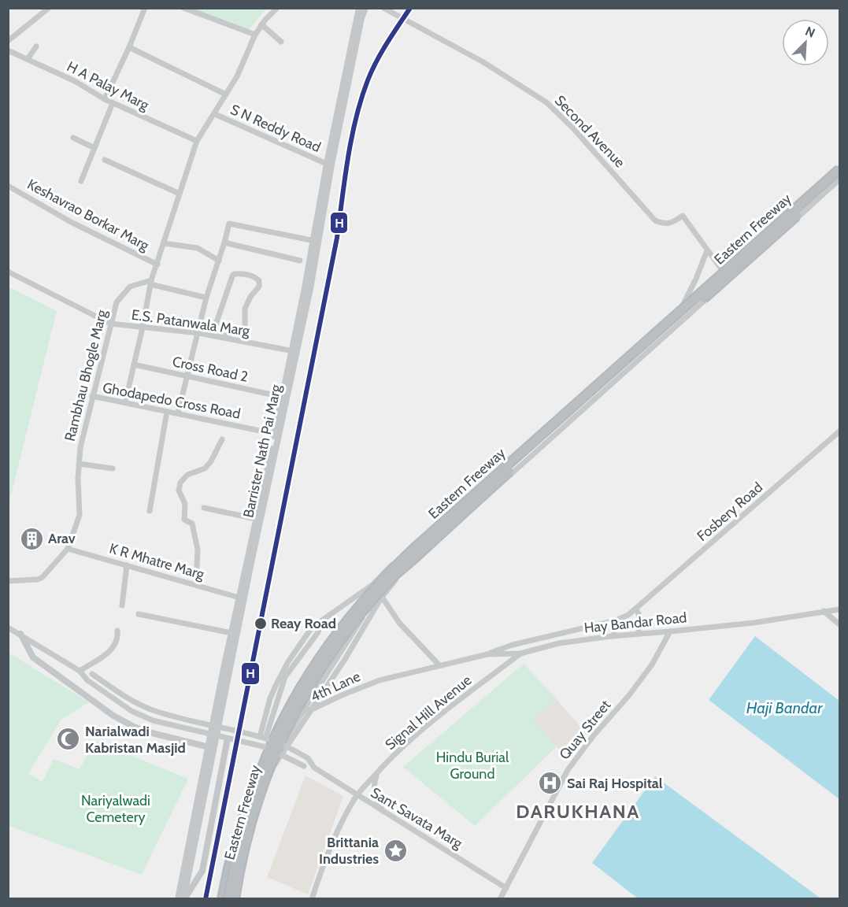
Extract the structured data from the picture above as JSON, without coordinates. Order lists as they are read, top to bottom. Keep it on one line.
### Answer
{"streets":{"highway":["Eastern Freeway"],"main road":["Barrister Nath Pai Marg"],"street":["H A Palay Marg","S N Reddy Road","Second Avenue","Keshavrao Borkar Marg","E.S. Patanwala Marg","Cross Road 2","Rambhau Bhogle Marg","Ghodapedo Cross Road","Fosbery Road","K R Mhatre Marg","Hay Bandar Road","4th Lane","Signal Hill Avenue","Quay Street","Sant Savata Marg"]},"crossings":[["S N Reddy Road","Barrister Nath Pai Marg"],["Eastern Freeway","4th Lane"],["E.S. Patanwala Marg","Rambhau Bhogle Marg"],["E.S. Patanwala Marg","Barrister Nath Pai Marg"],["Cross Road 2","Barrister Nath Pai Marg"],["Rambhau Bhogle Marg","Ghodapedo Cross Road"],["Rambhau Bhogle Marg","K R Mhatre Marg"],["Ghodapedo Cross Road","Barrister Nath Pai Marg"],["Barrister Nath Pai Marg","K R Mhatre Marg"],["Fosbery Road","4th Lane"],["Hay Bandar Road","4th Lane"],["Hay Bandar Road","Signal Hill Avenue"],["Hay Bandar Road","Quay Street"],["4th Lane","Signal Hill Avenue"],["Signal Hill Avenue","Sant Savata Marg"],["Quay Street","Sant Savata Marg"]],"districts":["DARUKHANA"],"water":["Haji Bandar"],"parks":["Hindu Burial Ground","Nariyalwadi Cemetery"],"places":{"building":["Arav"],"other":["Reay Road"],"mosque":["Narialwadi Kabristan Masjid"],"hospital":["Sai Raj Hospital"],"place":["Brittania Industries"]},"lines":["rail line H"],"north":"top right"}
